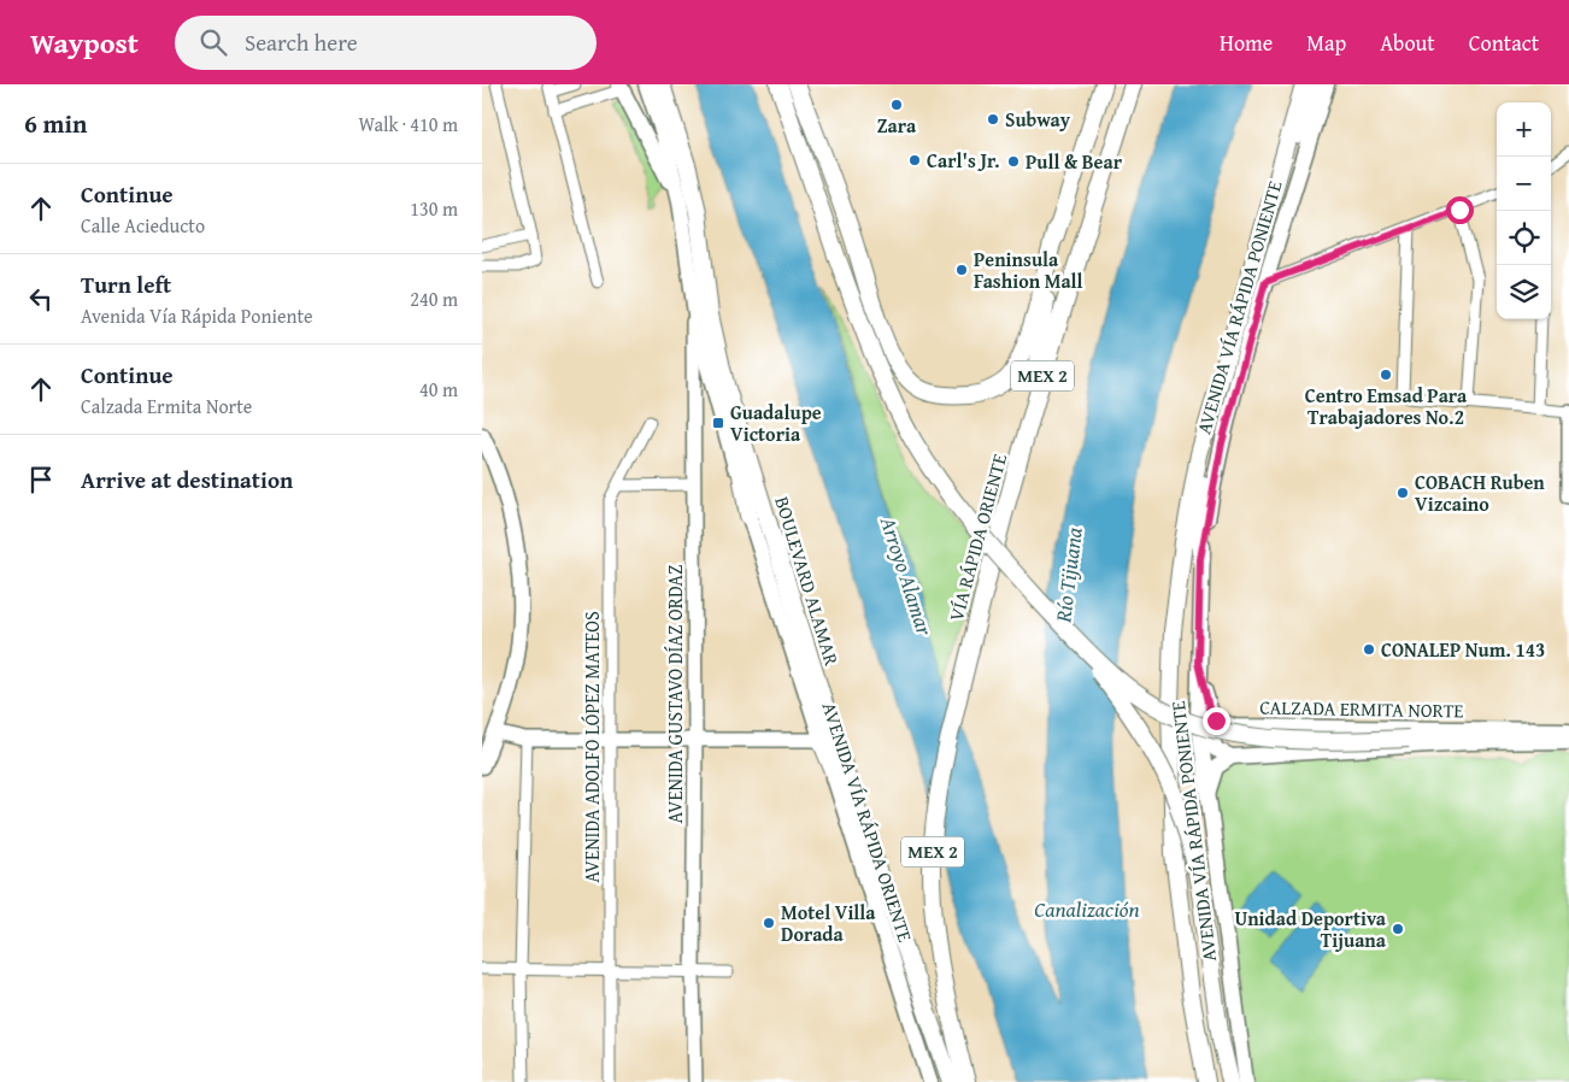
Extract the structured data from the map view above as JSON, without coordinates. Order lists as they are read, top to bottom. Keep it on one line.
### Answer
{"streets":{"highway":["AVENIDA VÍA RÁPIDA PONIENTE","MEX 2","VÍA RÁPIDA ORIENTE","BOULEVARD ALAMAR"],"main road":["CALZADA ERMITA NORTE","AVENIDA VÍA RÁPIDA ORIENTE"],"street":["AVENIDA GUSTAVO DÍAZ ORDAZ","AVENIDA ADOLFO LÓPEZ MATEOS"]},"crossings":[["AVENIDA VÍA RÁPIDA PONIENTE","CALZADA ERMITA NORTE"],["AVENIDA GUSTAVO DÍAZ ORDAZ","AVENIDA VÍA RÁPIDA ORIENTE"]],"water":["Río Tijuana","Arroyo Alamar","Canalización"],"places":{"other":["Zara","Subway","Carl's Jr.","Pull & Bear","Peninsula Fashion Mall","Centro Emsad Para Trabajadores No.2","COBACH Ruben Vizcaino","CONALEP Num. 143","Motel Villa Dorada","Unidad Deportiva Tijuana"],"transit":["Guadalupe Victoria"]},"page":{"header":"Waypost","search":"Search here","nav":["Home","Map","About","Contact"],"heading":["6 min","Walk · 410 m"],"map_buttons":["+","−"],"list":[["Continue","Calle Acieducto","130 m"],["Turn left","Avenida Vía Rápida Poniente","240 m"],["Continue","Calzada Ermita Norte","40 m"],"Arrive at destination"]}}
